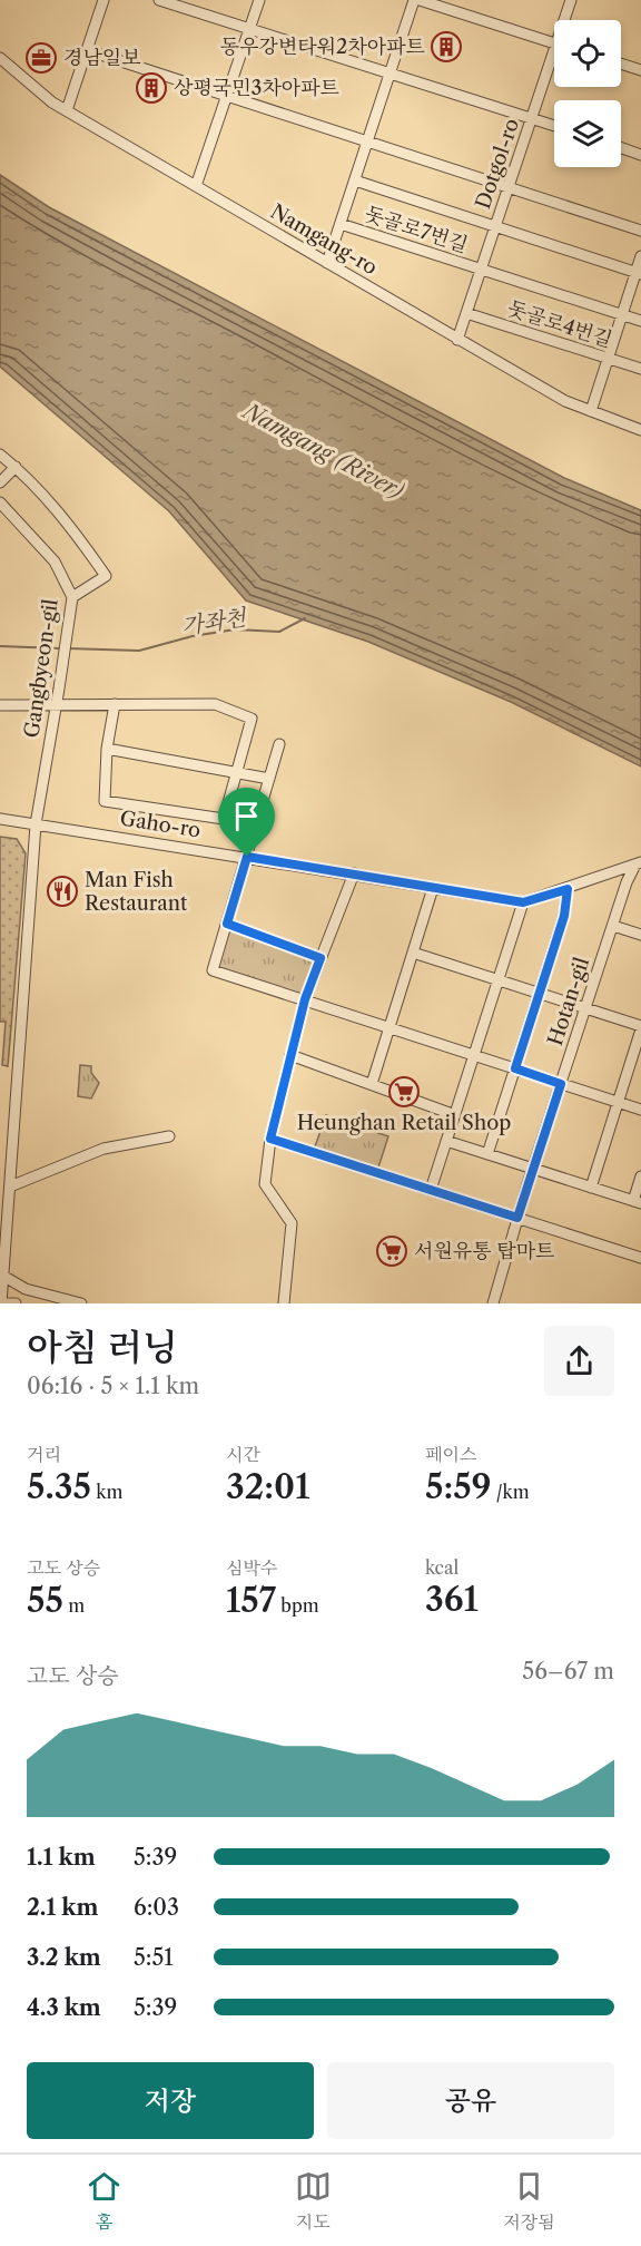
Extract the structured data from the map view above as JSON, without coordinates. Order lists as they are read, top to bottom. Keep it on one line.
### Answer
{"streets":{"street":["Dotgol-ro","돗골로7번길","Namgang-ro","돗골로4번길","Gangbyeon-gil","Gaho-ro","Hotan-gil"]},"crossings":[["Dotgol-ro","돗골로7번길"],["Dotgol-ro","Namgang-ro"],["Dotgol-ro","돗골로4번길"],["Gangbyeon-gil","Gaho-ro"],["Gaho-ro","Hotan-gil"]],"water":["Namgang (River)","가좌천"],"places":{"building":["동우강변타워2차아파트","상평국민3차아파트"],"office":["경남일보"],"restaurant":["Man Fish Restaurant"],"supermarket":["Heunghan Retail Shop","서원유통 탑마트"]},"page":{"heading":["아침 러닝","06:16 · 5 × 1.1 km"],"stats":[["거리","5.35 km"],["시간","32:01"],["페이스","5:59 /km"],["고도 상승","55 m"],["심박수","157 bpm"],["kcal","361"]],"chart":["고도 상승","56–67 m"],"list":[{"name":"1.1 km","note":"5:39"},{"name":"2.1 km","note":"6:03"},{"name":"3.2 km","note":"5:51"},{"name":"4.3 km","note":"5:39"}],"buttons":["저장","공유"],"tabs":["홈","지도","저장됨"]}}
